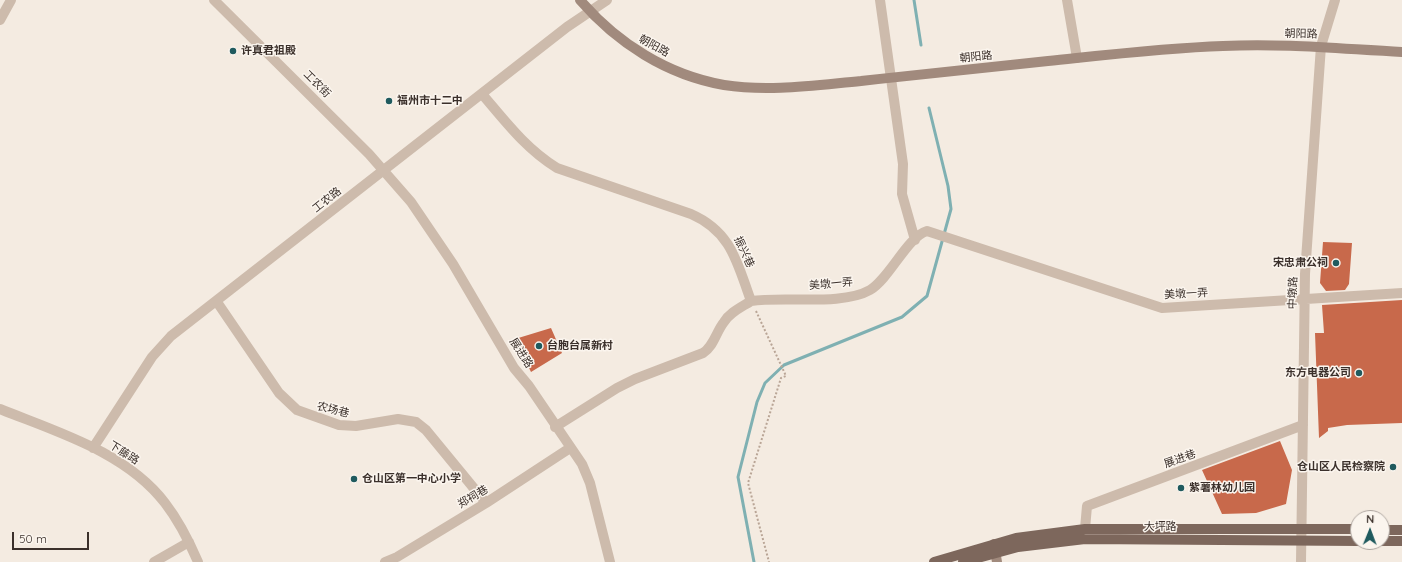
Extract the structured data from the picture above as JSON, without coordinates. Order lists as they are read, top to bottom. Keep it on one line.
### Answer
{"streets":{"main road":["朝阳路","大坪路"],"street":["工农街","工农路","振兴巷","美墩一弄","中墩路","展进路","农场巷","下藤路","展进巷","郑祠巷"]},"crossings":[["朝阳路","工农路"],["朝阳路","中墩路"],["工农街","工农路"],["工农街","展进路"],["工农路","振兴巷"],["工农路","展进路"],["工农路","农场巷"],["工农路","下藤路"],["振兴巷","美墩一弄"],["美墩一弄","中墩路"],["中墩路","展进巷"],["中墩路","大坪路"],["展进路","郑祠巷"],["农场巷","郑祠巷"]],"places":["许真君祖殿","福州市十二中","宋忠肃公祠","台胞台属新村","东方电器公司","仓山区人民检察院","仓山区第一中心小学","紫薯林幼儿园"],"scale_bar":"50 m","north":"top"}
